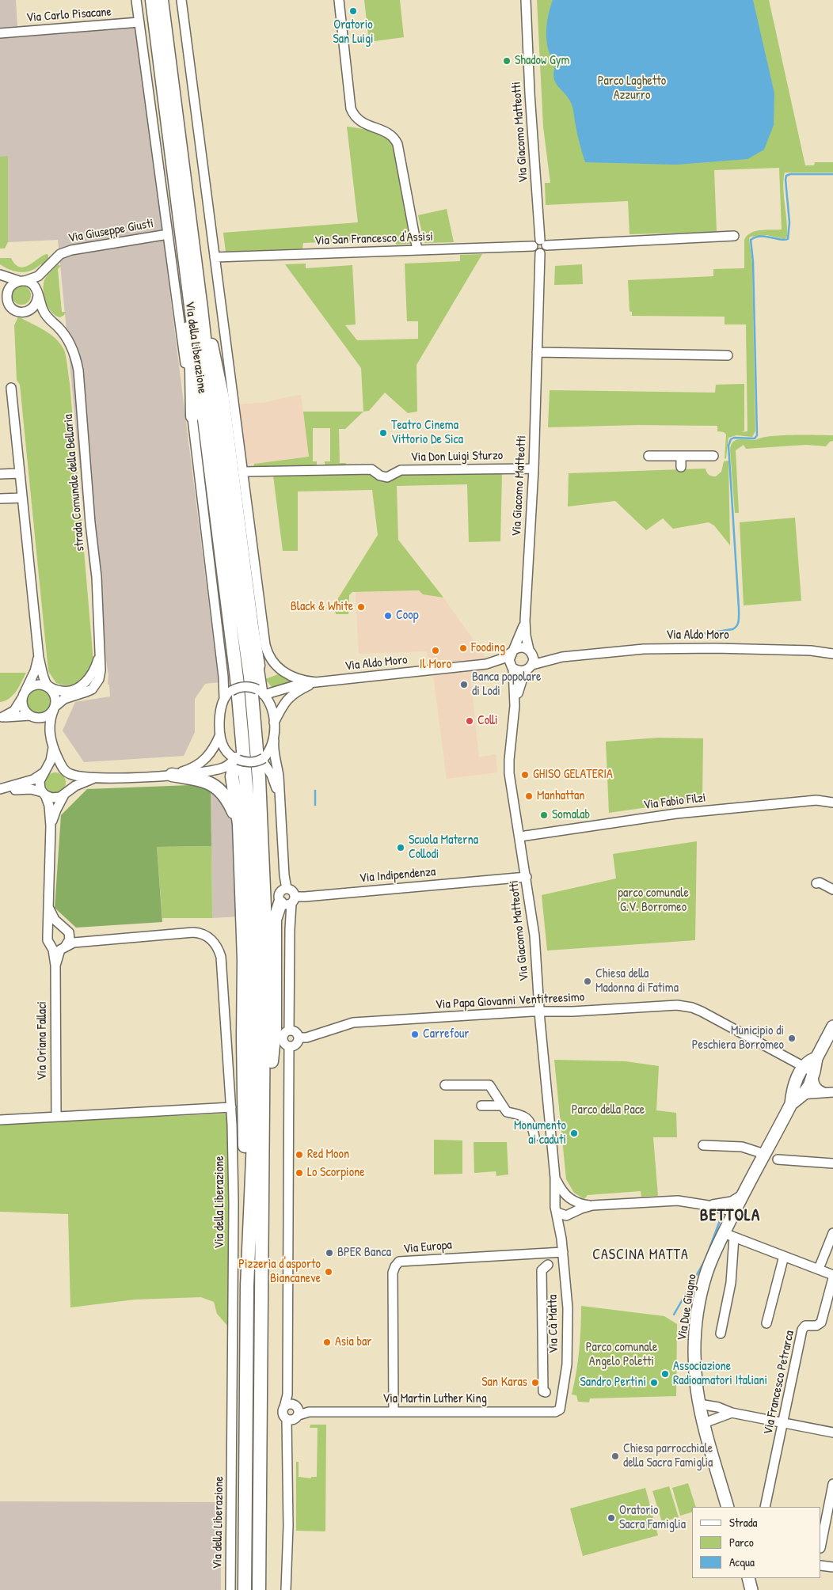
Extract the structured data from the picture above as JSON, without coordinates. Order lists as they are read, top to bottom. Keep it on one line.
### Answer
{"streets":{"main road":["Via Due Giugno"],"street":["Via Carlo Pisacane","Via Giacomo Matteotti","Via Giuseppe Giusti","Via San Francesco d'Assisi","Via della Liberazione","Via Don Luigi Sturzo","strada Comunale della Bellaria","Via Aldo Moro","Via Fabio Filzi","Via Indipendenza","Via Papa Giovanni Ventitreesimo","Via Oriana Fallaci","Via Europa","Via Cà Matta","Via Francesco Petrarca","Via Martin Luther King"]},"crossings":[["Via Carlo Pisacane","Via della Liberazione"],["Via Giacomo Matteotti","Via San Francesco d'Assisi"],["Via Giacomo Matteotti","Via Don Luigi Sturzo"],["Via Giacomo Matteotti","Via Aldo Moro"],["Via Giacomo Matteotti","Via Fabio Filzi"],["Via Giacomo Matteotti","Via Indipendenza"],["Via Giacomo Matteotti","Via Papa Giovanni Ventitreesimo"],["Via Giacomo Matteotti","Via Cà Matta"],["Via Giuseppe Giusti","Via della Liberazione"],["Via della Liberazione","Via Aldo Moro"],["Via Europa","Via Cà Matta"],["Via Europa","Via Martin Luther King"],["Via Cà Matta","Via Martin Luther King"]],"districts":["BETTOLA","CASCINA MATTA"],"parks":["Parco Laghetto Azzurro","parco comunale G.V. Borromeo","Parco della Pace","Parco comunale Angelo Poletti"],"places":["Oratorio San Luigi","Shadow Gym","Teatro Cinema Vittorio De Sica","Black & White","Coop","Fooding","Il Moro","Banca popolare di Lodi","Colli","GHISO GELATERIA","Manhattan","Somalab","Scuola Materna Collodi","Chiesa della Madonna di Fatima","Carrefour","Municipio di Peschiera Borromeo","Monumento ai caduti","Red Moon","Lo Scorpione","BPER Banca","Pizzeria d'asporto Biancaneve","Asia bar","Associazione Radioamatori Italiani","San Karas","Sandro Pertini","Chiesa parrocchiale della Sacra Famiglia","Oratorio Sacra Famiglia"],"legend":["Strada","Parco","Acqua"]}
